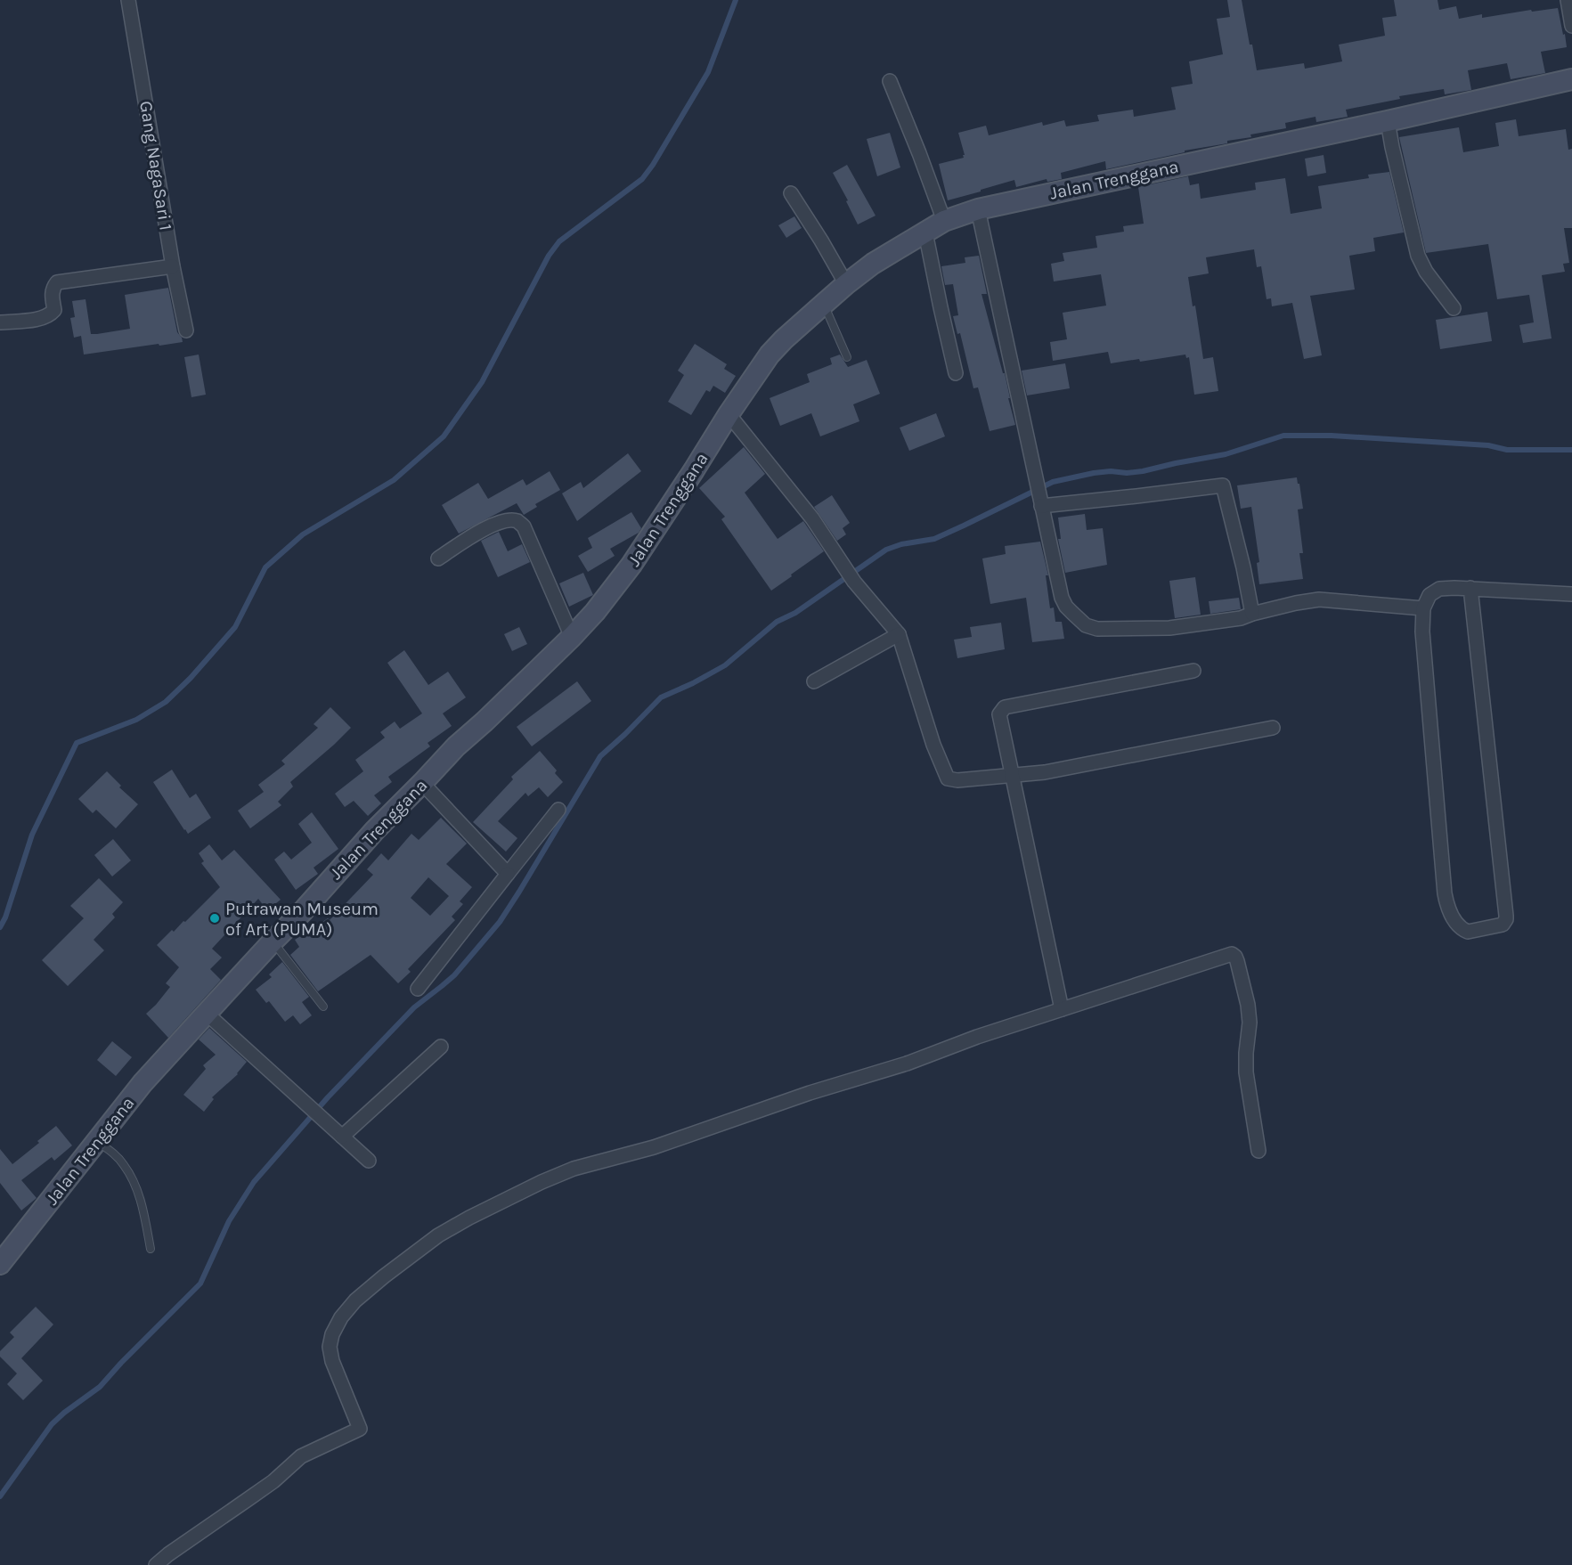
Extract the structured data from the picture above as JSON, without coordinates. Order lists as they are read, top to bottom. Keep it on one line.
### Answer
{"streets":{"main road":["Jalan Trenggana"],"street":["Gang NagaSari 1"]},"places":["Putrawan Museum of Art (PUMA)"]}
